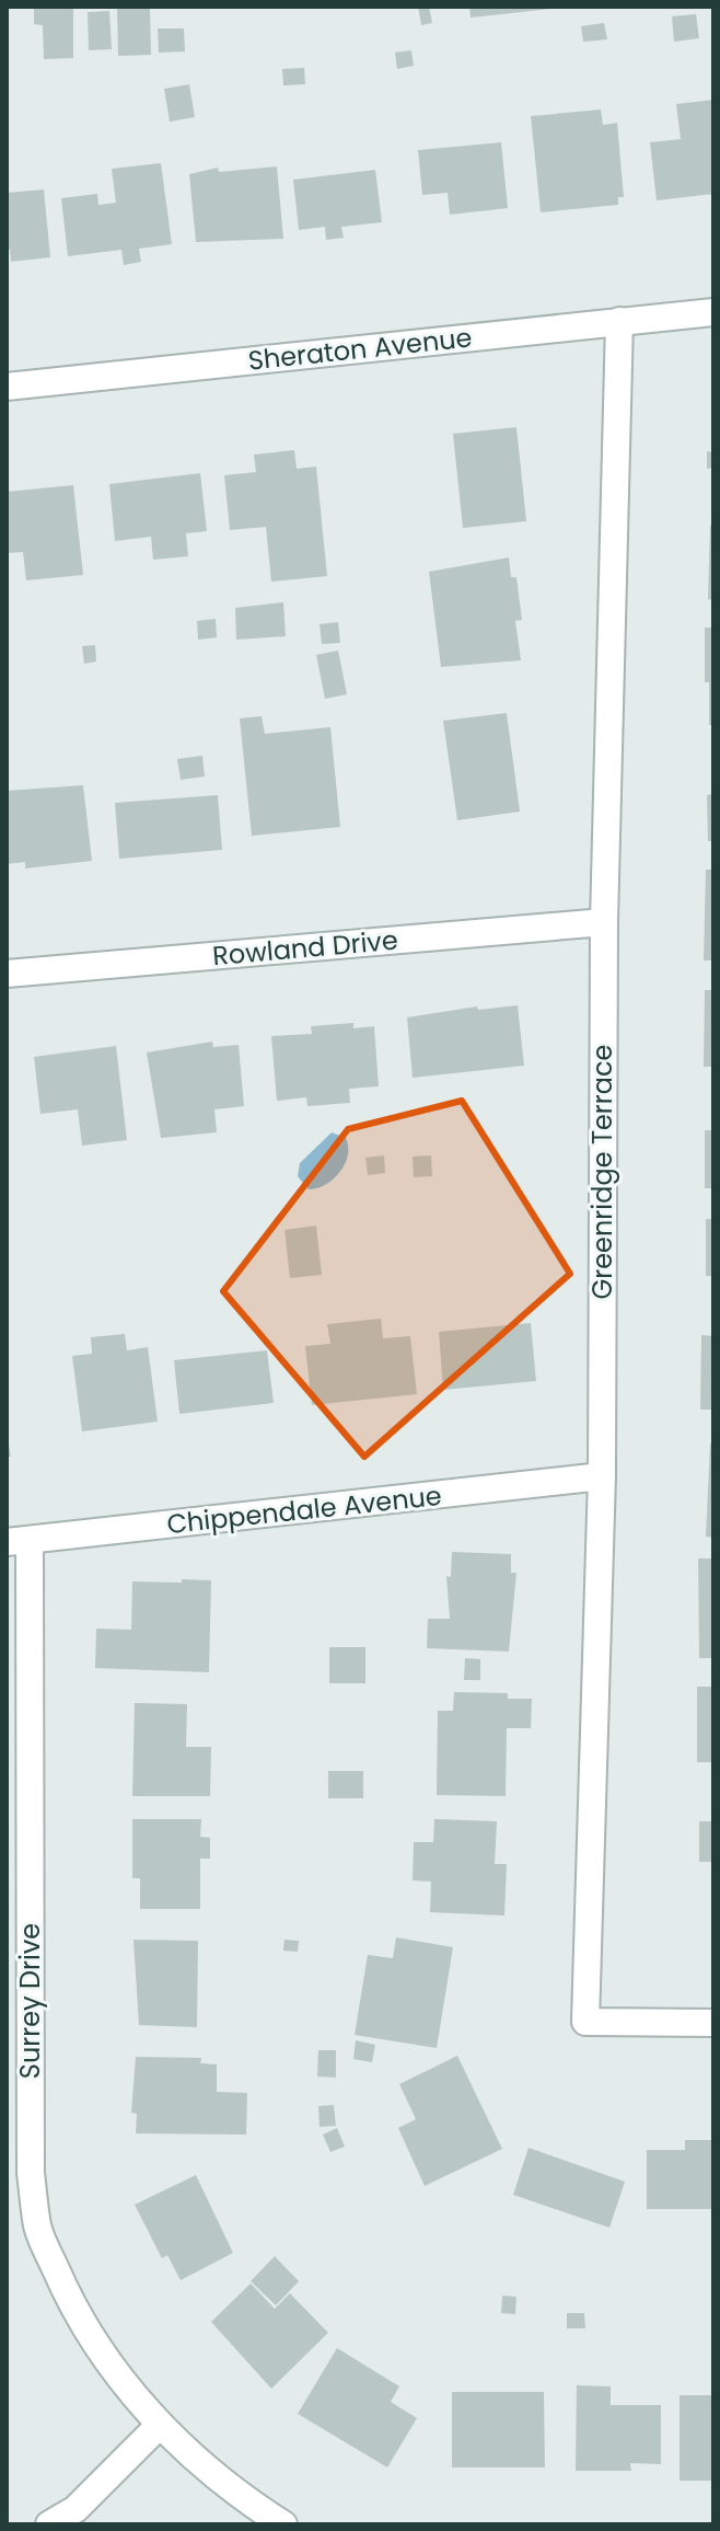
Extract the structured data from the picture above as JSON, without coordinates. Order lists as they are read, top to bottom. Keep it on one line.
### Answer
{"streets":{"street":["Sheraton Avenue","Rowland Drive","Greenridge Terrace","Chippendale Avenue","Surrey Drive"]},"crossings":[["Sheraton Avenue","Greenridge Terrace"],["Rowland Drive","Greenridge Terrace"],["Greenridge Terrace","Chippendale Avenue"],["Chippendale Avenue","Surrey Drive"]]}
